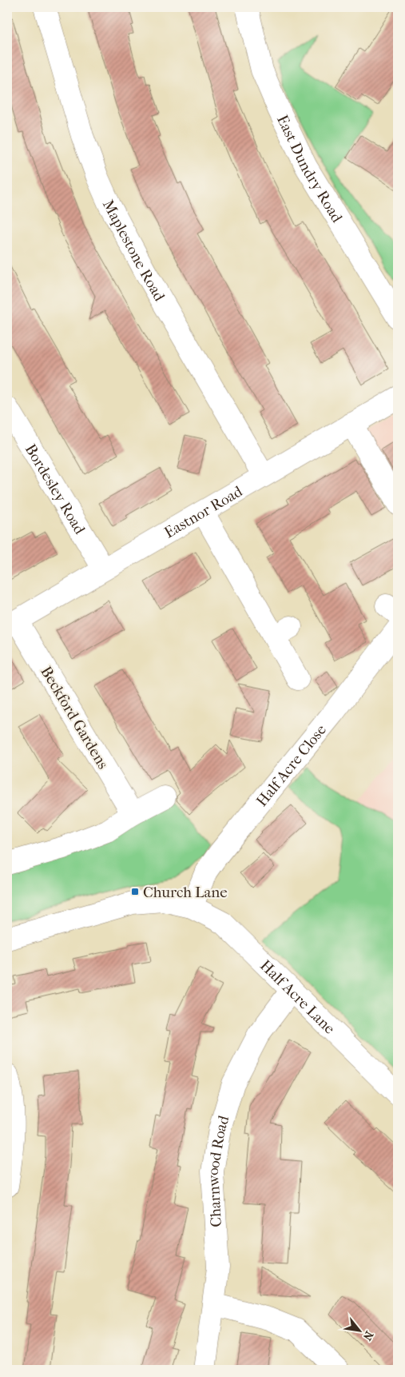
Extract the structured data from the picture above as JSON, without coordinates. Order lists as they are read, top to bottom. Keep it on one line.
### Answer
{"streets":{"street":["East Dundry Road","Maplestone Road","Bordesley Road","Eastnor Road","Beckford Gardens","Half Acre Close","Half Acre Lane","Charnwood Road"]},"crossings":[["Maplestone Road","Eastnor Road"],["Bordesley Road","Eastnor Road"],["Eastnor Road","Beckford Gardens"],["Half Acre Close","Half Acre Lane"],["Half Acre Lane","Charnwood Road"]],"places":{"transit":["Church Lane"]},"north":"bottom right"}
